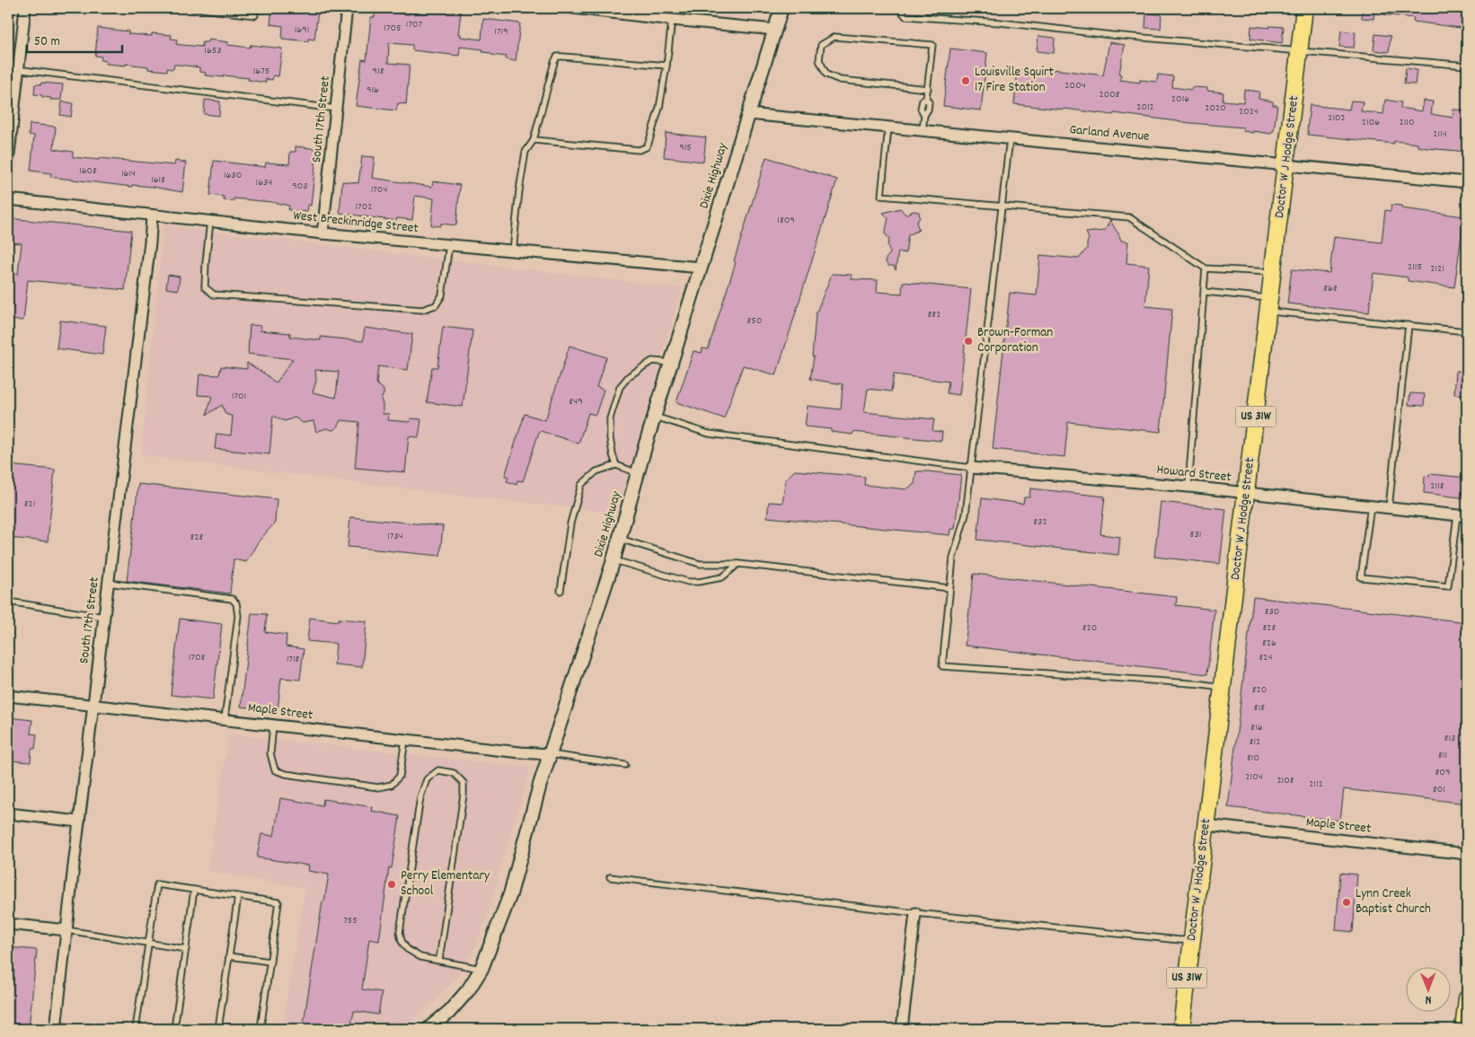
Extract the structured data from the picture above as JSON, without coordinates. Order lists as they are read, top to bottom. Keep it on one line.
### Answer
{"streets":{"main road":["Doctor W J Hodge Street","US 31W"],"street":["South 17th Street","Garland Avenue","Dixie Highway","West Breckinridge Street","Howard Street","Maple Street"]},"crossings":[["South 17th Street","West Breckinridge Street"],["South 17th Street","Maple Street"],["Garland Avenue","Doctor W J Hodge Street"],["Garland Avenue","Dixie Highway"],["Doctor W J Hodge Street","Howard Street"],["Doctor W J Hodge Street","Maple Street"],["Dixie Highway","West Breckinridge Street"],["Dixie Highway","Maple Street"]],"places":["Louisville Squirt 17 Fire Station","Brown-Forman Corporation","Perry Elementary School","Lynn Creek Baptist Church"],"house_numbers":["1707","1705","1691","1719","1653","1675","918","2004","916","2008","2016","2012","2020","2024","2102","2106","2110","2114","915","1608","1614","1630","1618","1634","903","1704","1702","1809","2115","2121","868","882","850","1701","849","2118","821","832","831","1734","828","830","820","828","826","1708","824","1718","820","818","816","813","812","811","810","809","2104","2108","2112","801","755"],"scale_bar":"50 m","north":"bottom"}
